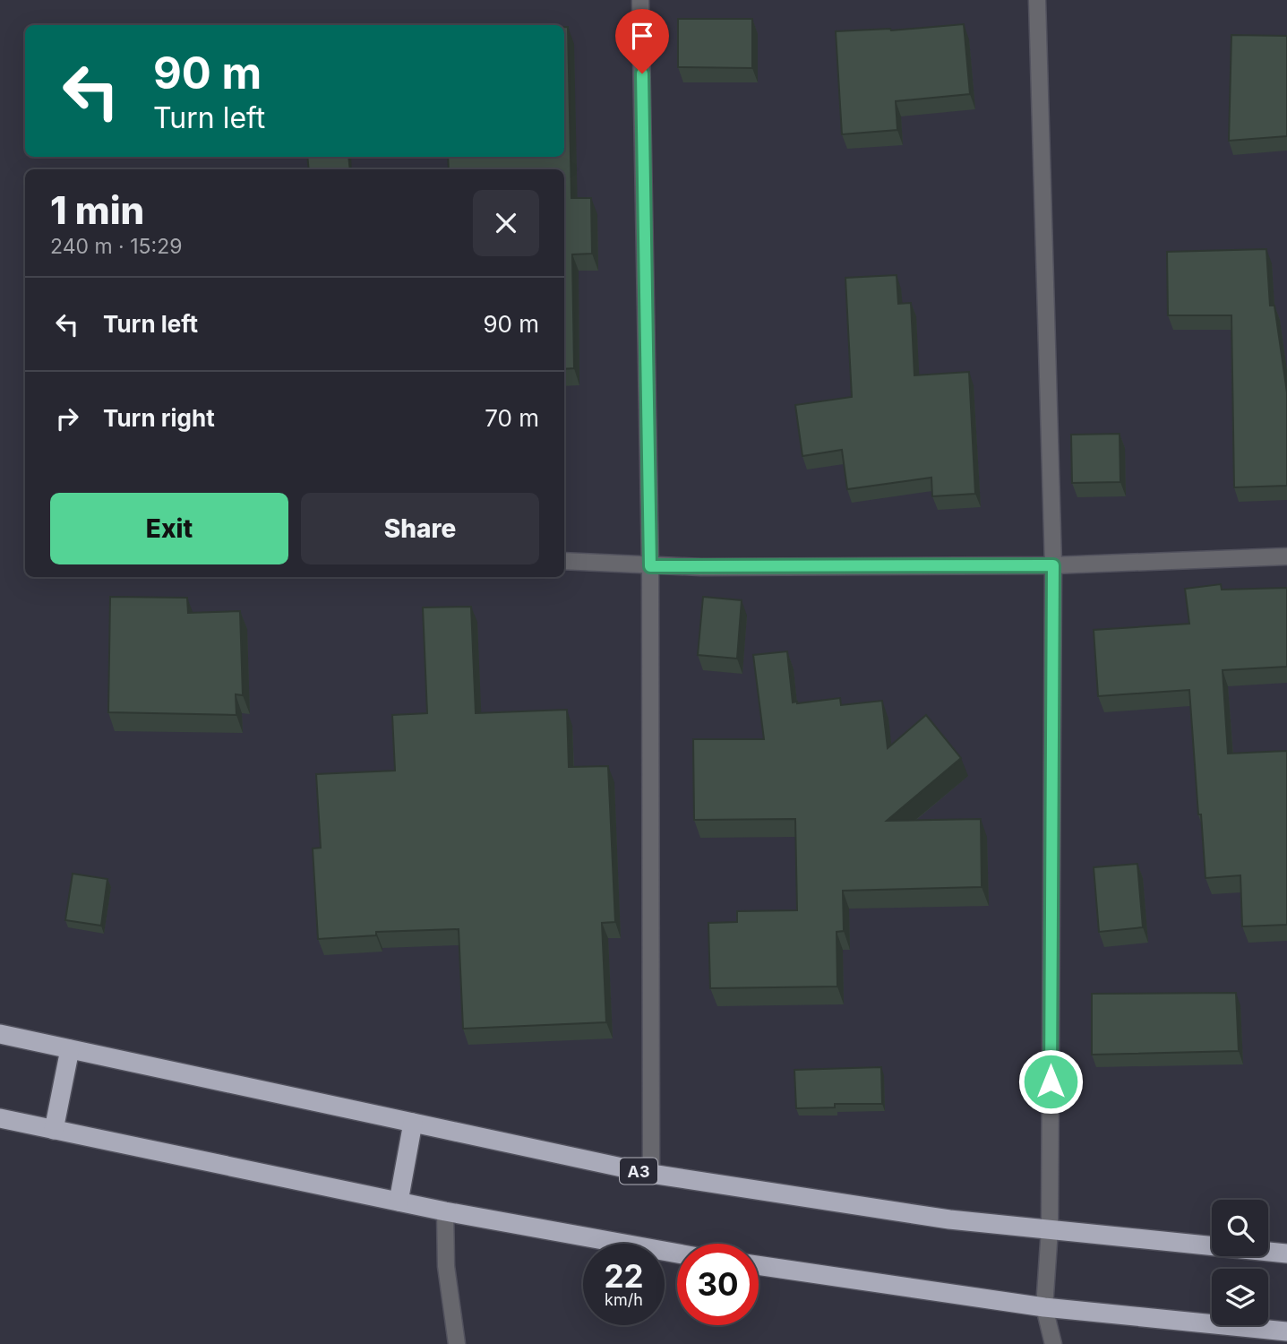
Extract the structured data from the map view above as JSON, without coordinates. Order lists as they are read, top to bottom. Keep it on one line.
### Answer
{"streets":{"highway":["A3"]},"page":{"turn":["90 m","Turn left"],"heading":["1 min","240 m · 15:29"],"list":[{"name":"Turn left","value":"90 m"},{"name":"Turn right","value":"70 m"}],"buttons":["Exit","Share"],"speed":"22 km/h","limit":"30"}}
